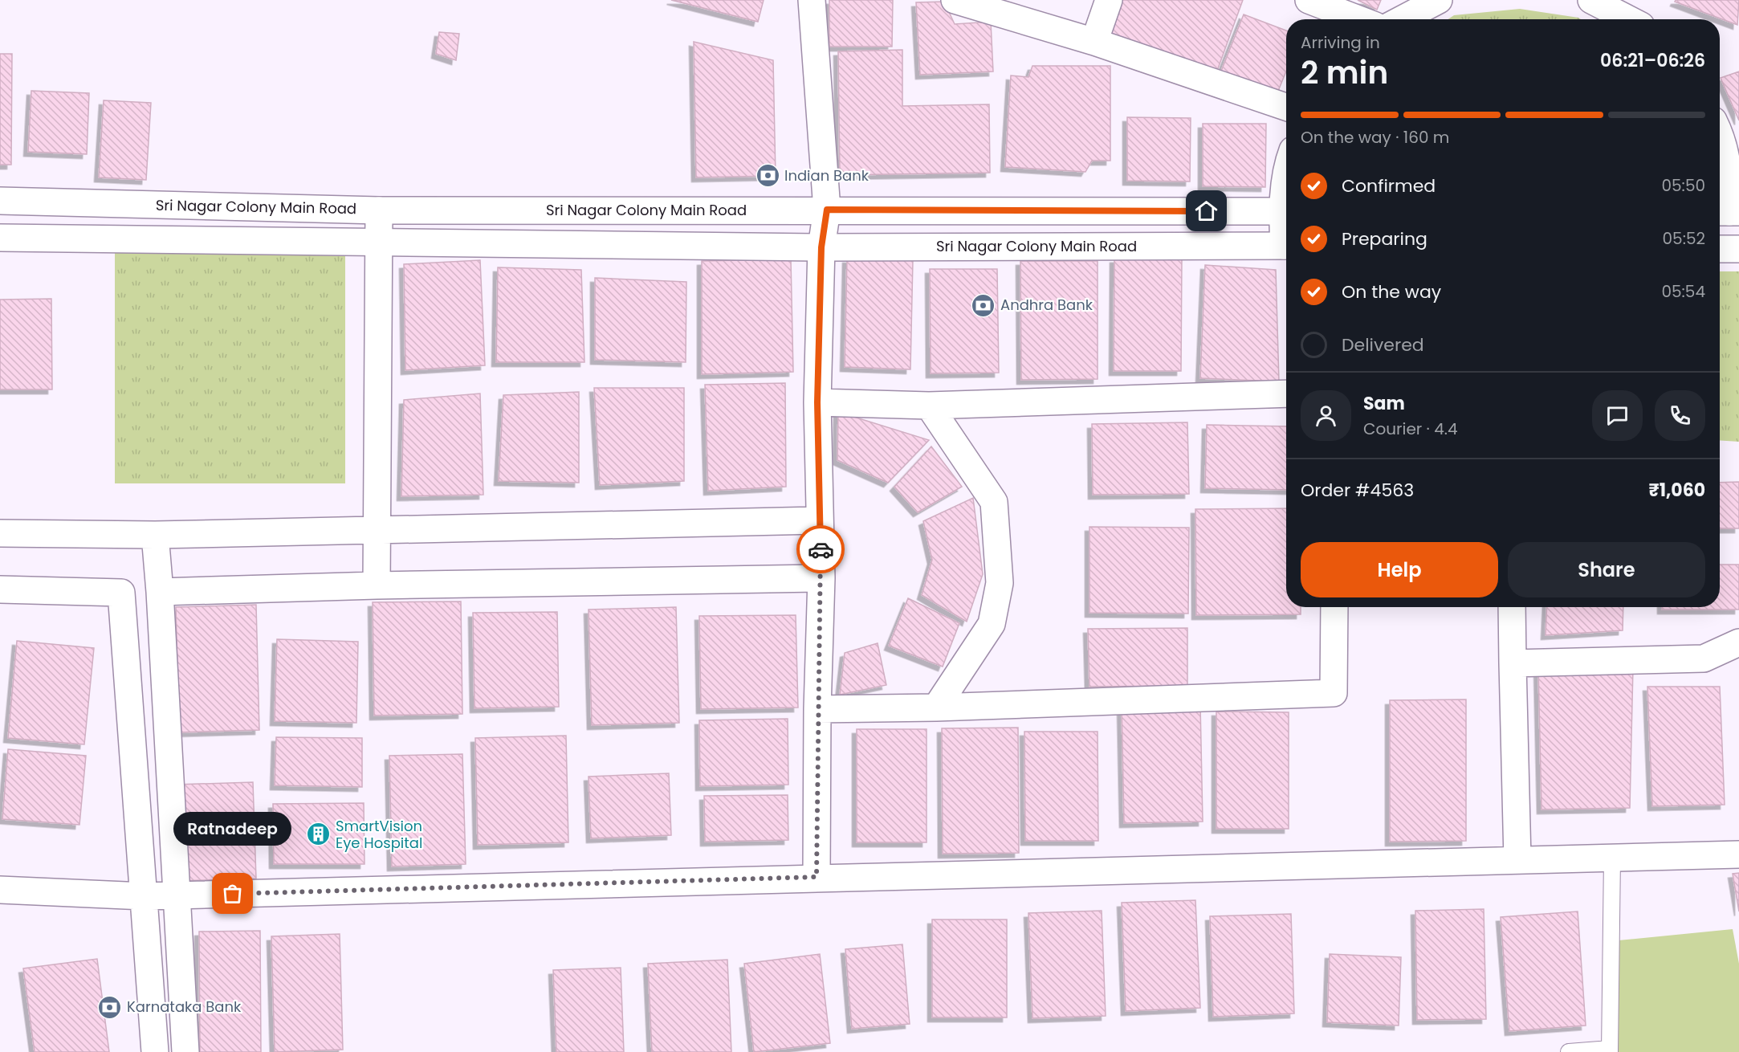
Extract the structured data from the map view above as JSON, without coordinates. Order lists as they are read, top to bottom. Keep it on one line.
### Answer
{"streets":{"street":["Sri Nagar Colony Main Road"]},"places":{"bank":["Indian Bank","Andhra Bank","Karnataka Bank"],"building":["SmartVision Eye Hospital"],"other":["Ratnadeep"]},"page":{"heading":["2 min","Arriving in","06:21–06:26"],"panel":["Sam","Courier · 4.4","Order #4563","₹1,060"],"bar":"On the way · 160 m","list":[["Confirmed","05:50"],["Preparing","05:52"],["On the way","05:54"],"Delivered"],"buttons":["Help","Share"],"bubble":"Ratnadeep"}}
